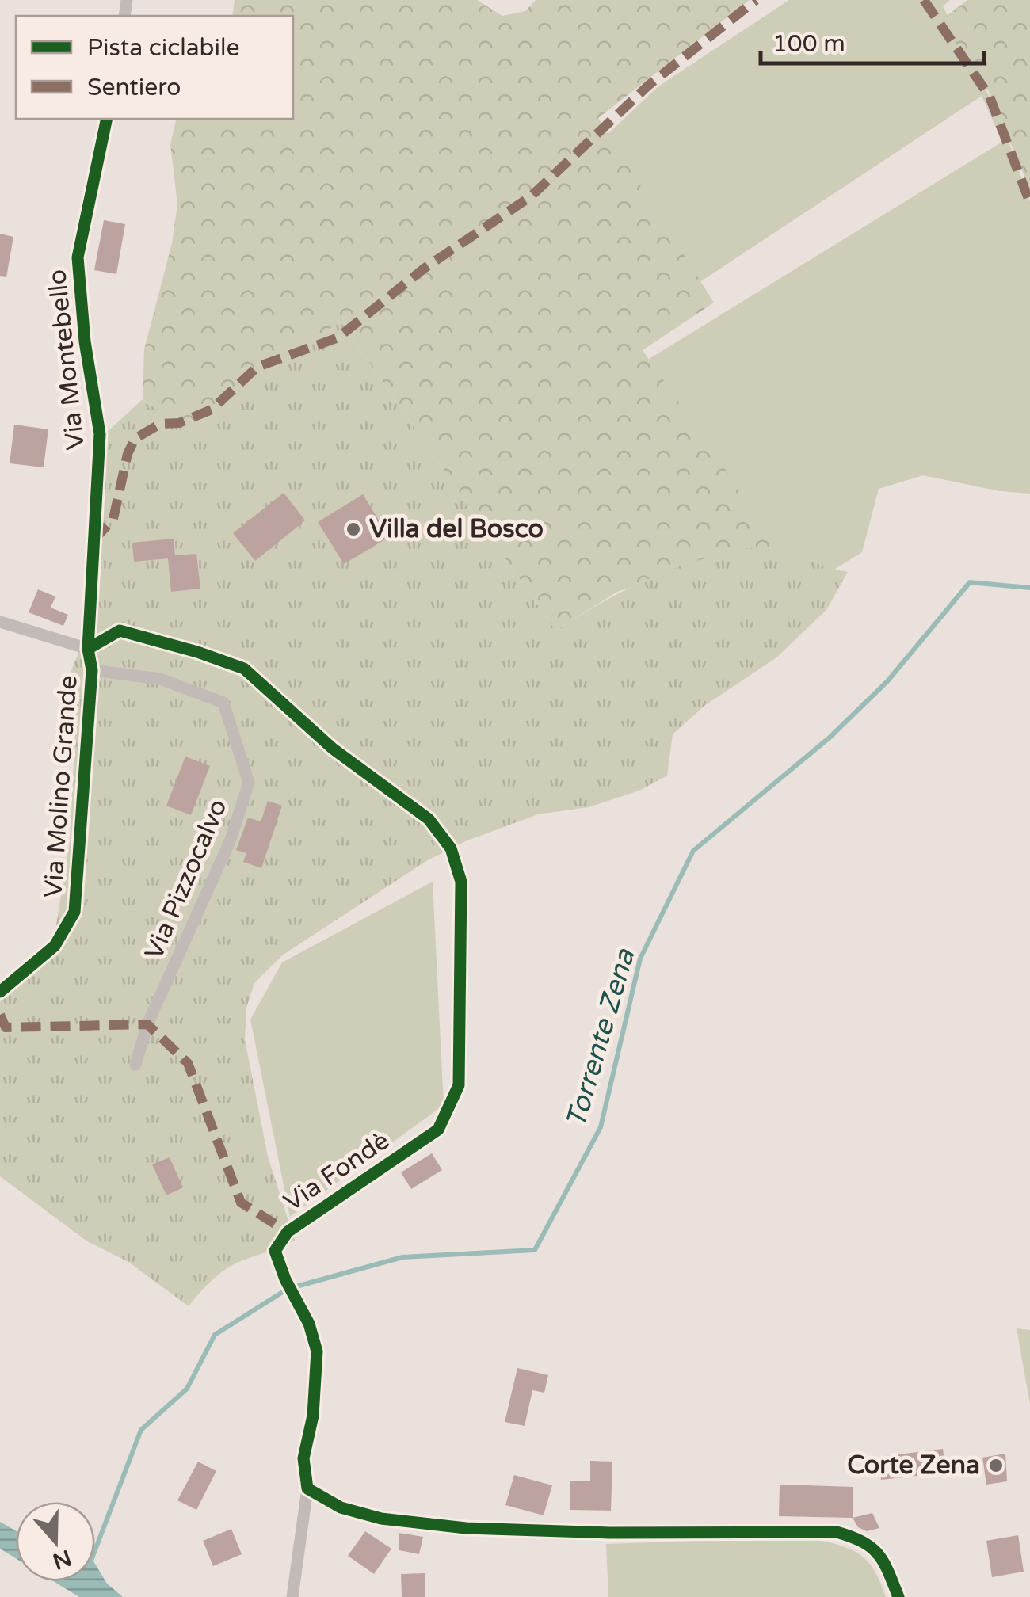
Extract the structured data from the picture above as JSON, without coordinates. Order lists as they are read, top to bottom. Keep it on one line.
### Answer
{"streets":{"street":["Via Montebello","Via Molino Grande","Via Pizzocalvo","Via Fondè"]},"crossings":[["Via Montebello","Via Molino Grande"],["Via Montebello","Via Fondè"],["Via Molino Grande","Via Pizzocalvo"],["Via Molino Grande","Via Fondè"]],"water":["Torrente Zena"],"places":["Villa del Bosco","Corte Zena"],"legend":["Pista ciclabile","Sentiero"],"scale_bar":"100 m","north":"bottom"}
